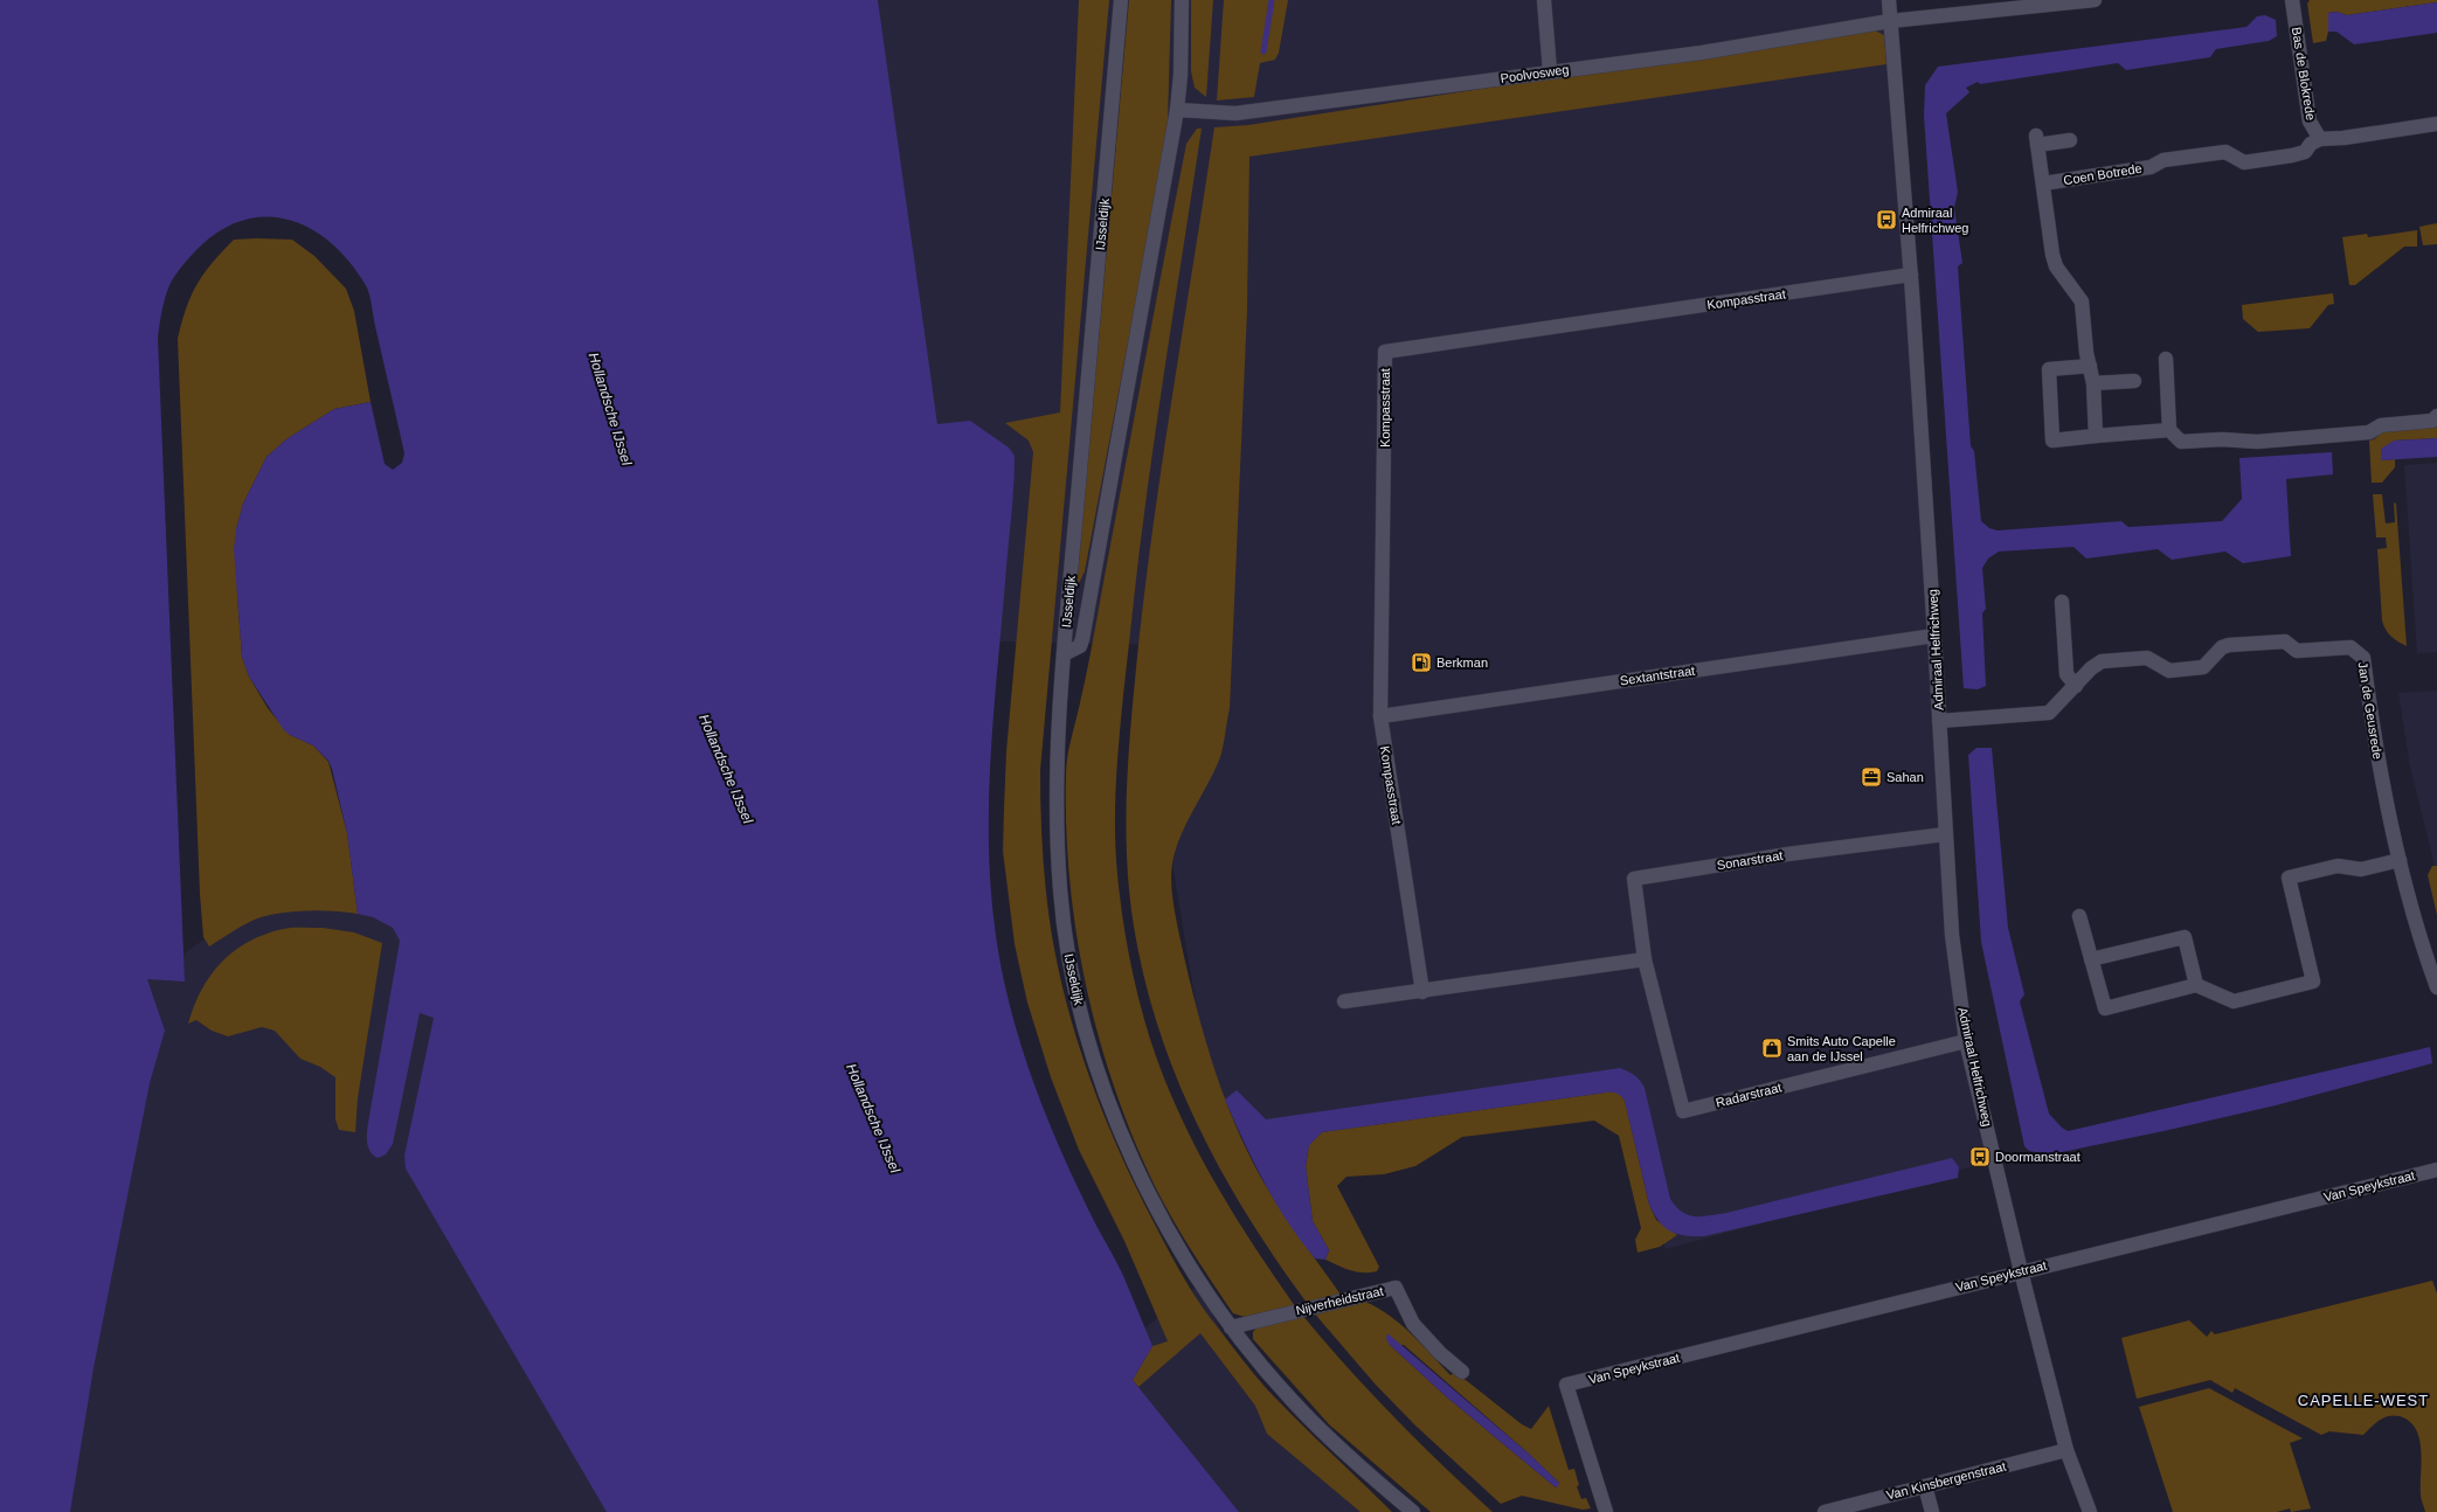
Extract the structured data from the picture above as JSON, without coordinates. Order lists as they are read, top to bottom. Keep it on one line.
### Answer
{"streets":{"street":["Poolvosweg","Bas de Blokrede","Coen Botrede","IJsseldijk","Kompasstraat","Admiraal Helfrichweg","Sextantstraat","Jan de Geusrede","Sonarstraat","Radarstraat","Van Speykstraat","Nijverheidstraat","Van Kinsbergenstraat"]},"crossings":[["Poolvosweg","Admiraal Helfrichweg"],["Bas de Blokrede","Coen Botrede"],["IJsseldijk","Nijverheidstraat"],["Kompasstraat","Admiraal Helfrichweg"],["Kompasstraat","Sextantstraat"],["Admiraal Helfrichweg","Sextantstraat"],["Admiraal Helfrichweg","Jan de Geusrede"],["Admiraal Helfrichweg","Sonarstraat"],["Admiraal Helfrichweg","Radarstraat"],["Admiraal Helfrichweg","Van Speykstraat"],["Sonarstraat","Radarstraat"]],"districts":["CAPELLE-WEST"],"water":["Hollandsche IJssel"],"places":{"bus stop":["Admiraal Helfrichweg","Doormanstraat"],"fuel station":["Berkman"],"office":["Sahan"],"shop":["Smits Auto Capelle aan de IJssel"]}}
